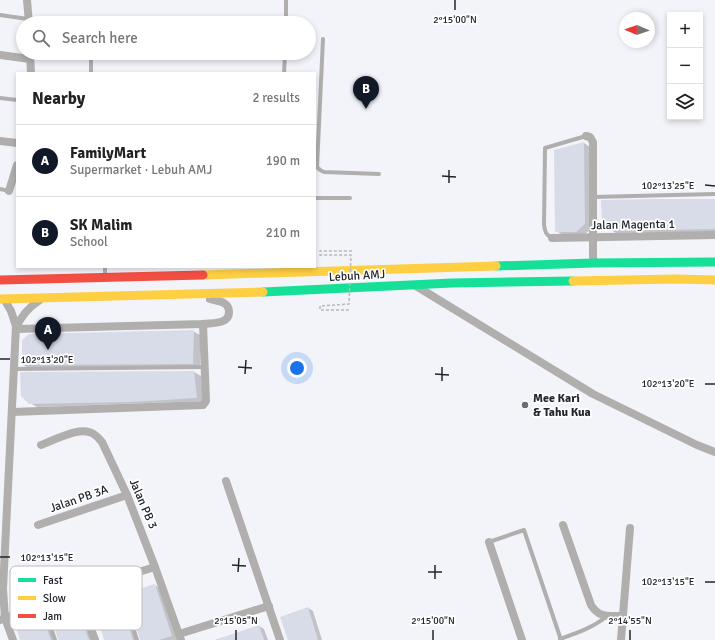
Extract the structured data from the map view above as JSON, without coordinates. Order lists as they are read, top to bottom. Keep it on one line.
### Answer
{"streets":{"highway":["Lebuh AMJ"],"street":["Jalan Magenta 1","Jalan PB 3A","Jalan PB 3"]},"crossings":[["Jalan PB 3A","Jalan PB 3"]],"places":["Mee Kari & Tahu Kua"],"legend":["Fast","Slow","Jam"],"north":"left","page":{"map_buttons":["+","−"],"search":"Search here","heading":["Nearby","2 results"],"pins":["B","A"],"list":[{"mark":"A","name":"FamilyMart","note":"Supermarket · Lebuh AMJ","value":"190 m"},{"mark":"B","name":"SK Malim","note":"School","value":"210 m"}]},"coordinates":["2°15'00\"N","102°13'25\"E","102°13'20\"E","102°13'15\"E","2°15'05\"N","2°14'55\"N"]}
